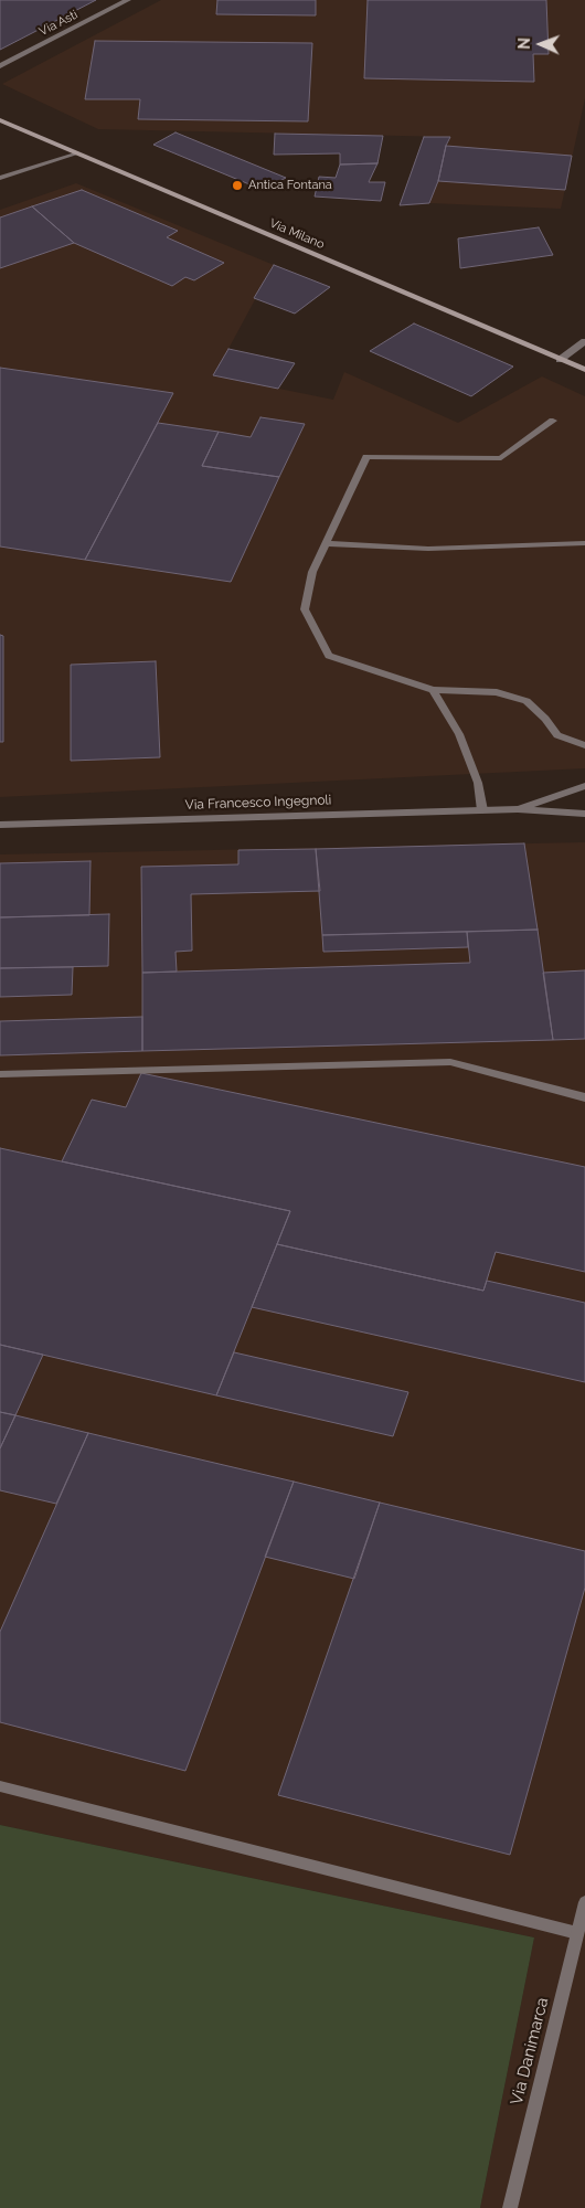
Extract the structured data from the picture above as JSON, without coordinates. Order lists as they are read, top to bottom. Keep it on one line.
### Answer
{"streets":{"main road":["Via Milano"],"street":["Via Asti","Via Francesco Ingegnoli","Via Danimarca"]},"places":["Antica Fontana"],"north":"left"}
